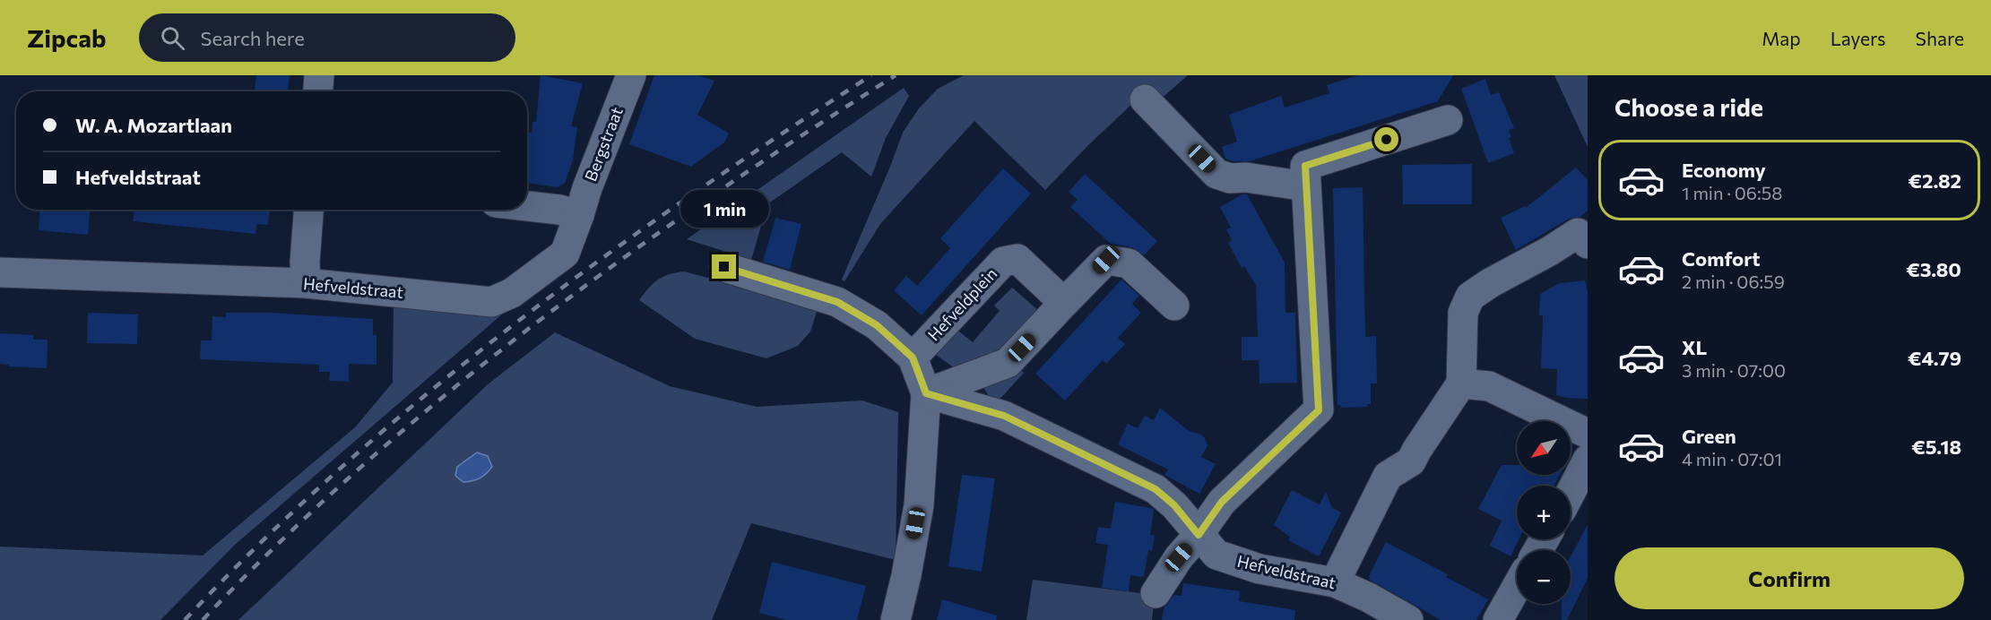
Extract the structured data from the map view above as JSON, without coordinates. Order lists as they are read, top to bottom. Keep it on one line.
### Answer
{"streets":{"street":["Bergstraat","Hefveldstraat","Hefveldplein"]},"crossings":[["Bergstraat","Hefveldstraat"]],"north":"bottom left","page":{"header":"Zipcab","search":"Search here","nav":["Map","Layers","Share"],"heading":"Choose a ride","banner":["W. A. Mozartlaan","Hefveldstraat"],"list":[{"name":"Economy","note":"1 min · 06:58","value":"€2.82"},{"name":"Comfort","note":"2 min · 06:59","value":"€3.80"},{"name":"XL","note":"3 min · 07:00","value":"€4.79"},{"name":"Green","note":"4 min · 07:01","value":"€5.18"}],"bubble":"1 min","map_buttons":["+","−"],"buttons":"Confirm"}}
